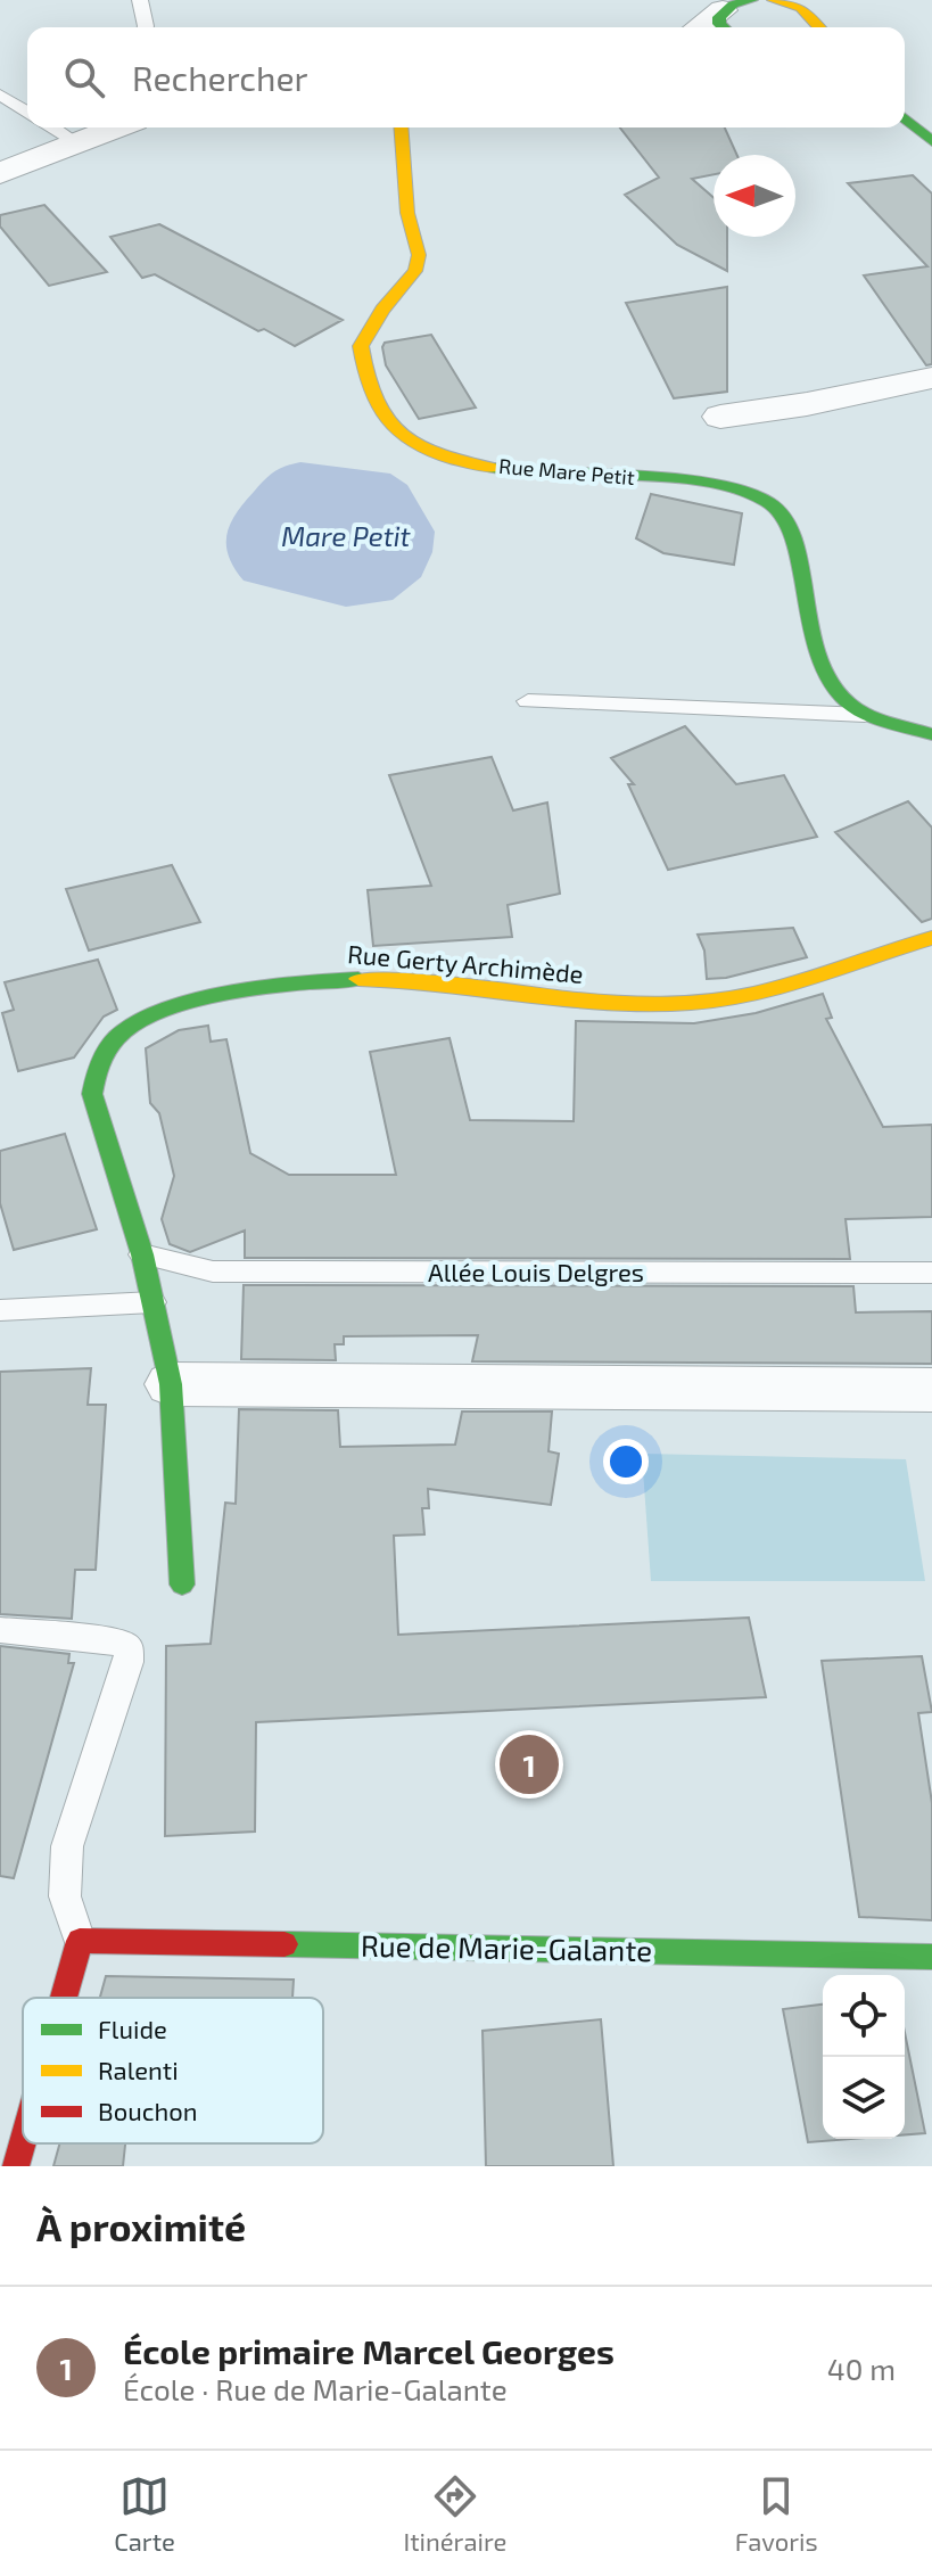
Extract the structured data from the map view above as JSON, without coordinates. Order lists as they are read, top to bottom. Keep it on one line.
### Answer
{"streets":{"street":["Rue Mare Petit","Rue Gerty Archimède","Rue de Marie-Galante"],"lane":["Allée Louis Delgres"]},"crossings":[["Rue Gerty Archimède","Allée Louis Delgres"]],"water":["Mare Petit"],"legend":["Fluide","Ralenti","Bouchon"],"north":"left","page":{"search":"Rechercher","pins":"1","heading":"À proximité","list":[{"mark":"1","name":"École primaire Marcel Georges","note":"École · Rue de Marie-Galante","value":"40 m"}],"nav":["Carte","Itinéraire","Favoris"]}}
